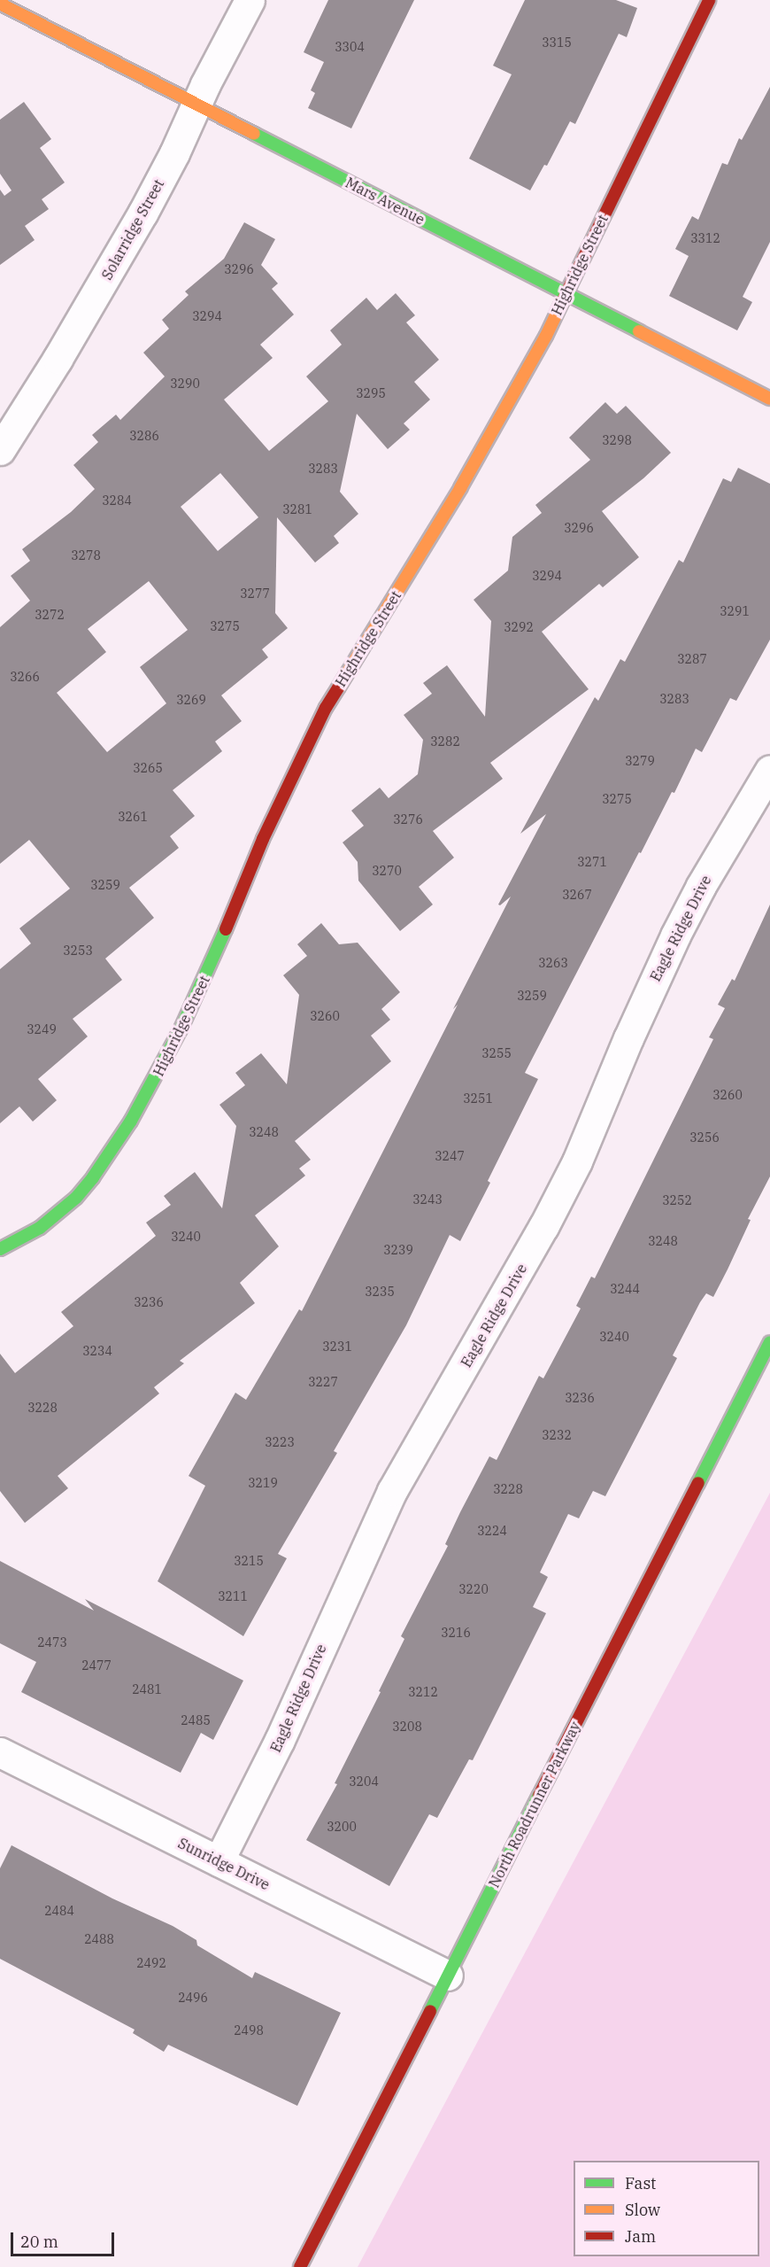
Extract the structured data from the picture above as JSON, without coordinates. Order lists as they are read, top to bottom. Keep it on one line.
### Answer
{"streets":{"street":["Mars Avenue","Solarridge Street","Highridge Street","Eagle Ridge Drive","North Roadrunner Parkway","Sunridge Drive"]},"crossings":[["Mars Avenue","Solarridge Street"],["Mars Avenue","Highridge Street"],["Eagle Ridge Drive","Sunridge Drive"],["North Roadrunner Parkway","Sunridge Drive"]],"house_numbers":["3315","3304","3312","3296","3294","3290","3295","3286","3298","3283","3284","3281","3296","3278","3294","3277","3291","3272","3275","3292","3287","3266","3283","3269","3282","3279","3265","3275","3261","3276","3271","3270","3259","3267","3253","3263","3259","3260","3249","3255","3260","3251","3248","3256","3247","3243","3252","3240","3248","3239","3244","3235","3236","3240","3231","3234","3227","3236","3228","3232","3223","3219","3228","3224","3215","3220","3211","3216","2473","2477","2481","3212","2485","3208","3204","3200","2484","2488","2492","2496","2498"],"legend":["Fast","Slow","Jam"],"scale_bar":"20 m"}
